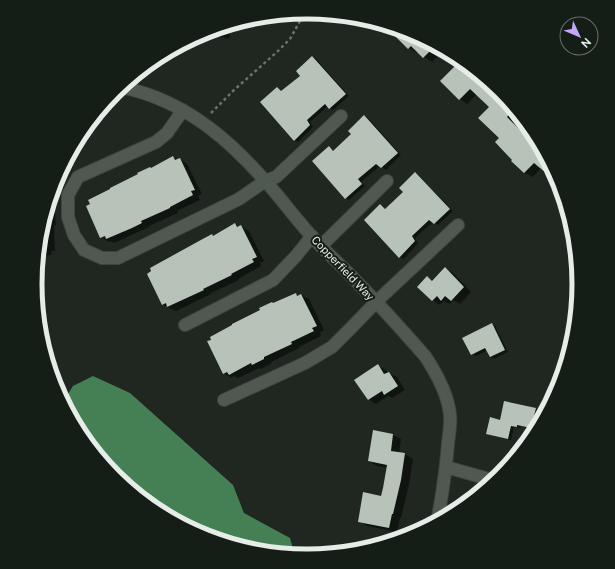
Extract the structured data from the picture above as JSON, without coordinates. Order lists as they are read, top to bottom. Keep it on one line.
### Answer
{"streets":{"street":["Copperfield Way"]},"north":"bottom right"}
